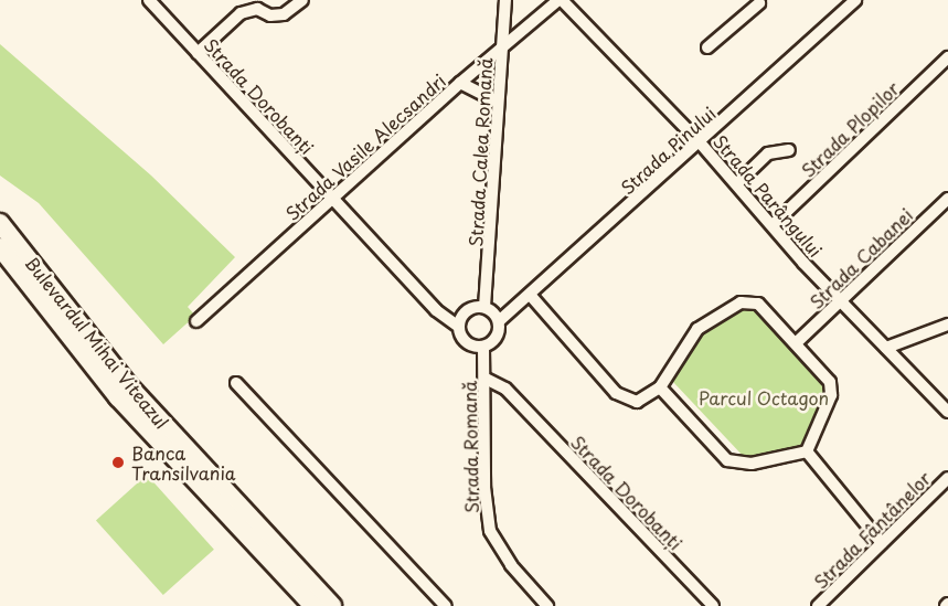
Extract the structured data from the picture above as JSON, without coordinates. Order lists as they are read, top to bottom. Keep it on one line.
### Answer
{"streets":{"main road":["Bulevardul Mihai Viteazul"],"street":["Strada Dorobanți","Strada Plopilor","Strada Vasile Alecsandri","Strada Pinului","Strada Calea Romană","Strada Parângului","Strada Cabanei","Strada Romană","Strada Fântânelor"]},"crossings":[["Strada Dorobanți","Strada Vasile Alecsandri"],["Strada Dorobanți","Strada Pinului"],["Strada Dorobanți","Strada Calea Romană"],["Strada Dorobanți","Strada Romană"],["Strada Plopilor","Strada Parângului"],["Strada Vasile Alecsandri","Strada Calea Romană"],["Strada Vasile Alecsandri","Strada Parângului"],["Strada Pinului","Strada Calea Romană"],["Strada Pinului","Strada Parângului"],["Strada Pinului","Strada Romană"],["Strada Calea Romană","Strada Romană"],["Strada Parângului","Strada Cabanei"]],"parks":["Parcul Octagon"],"places":["Banca Transilvania"]}
